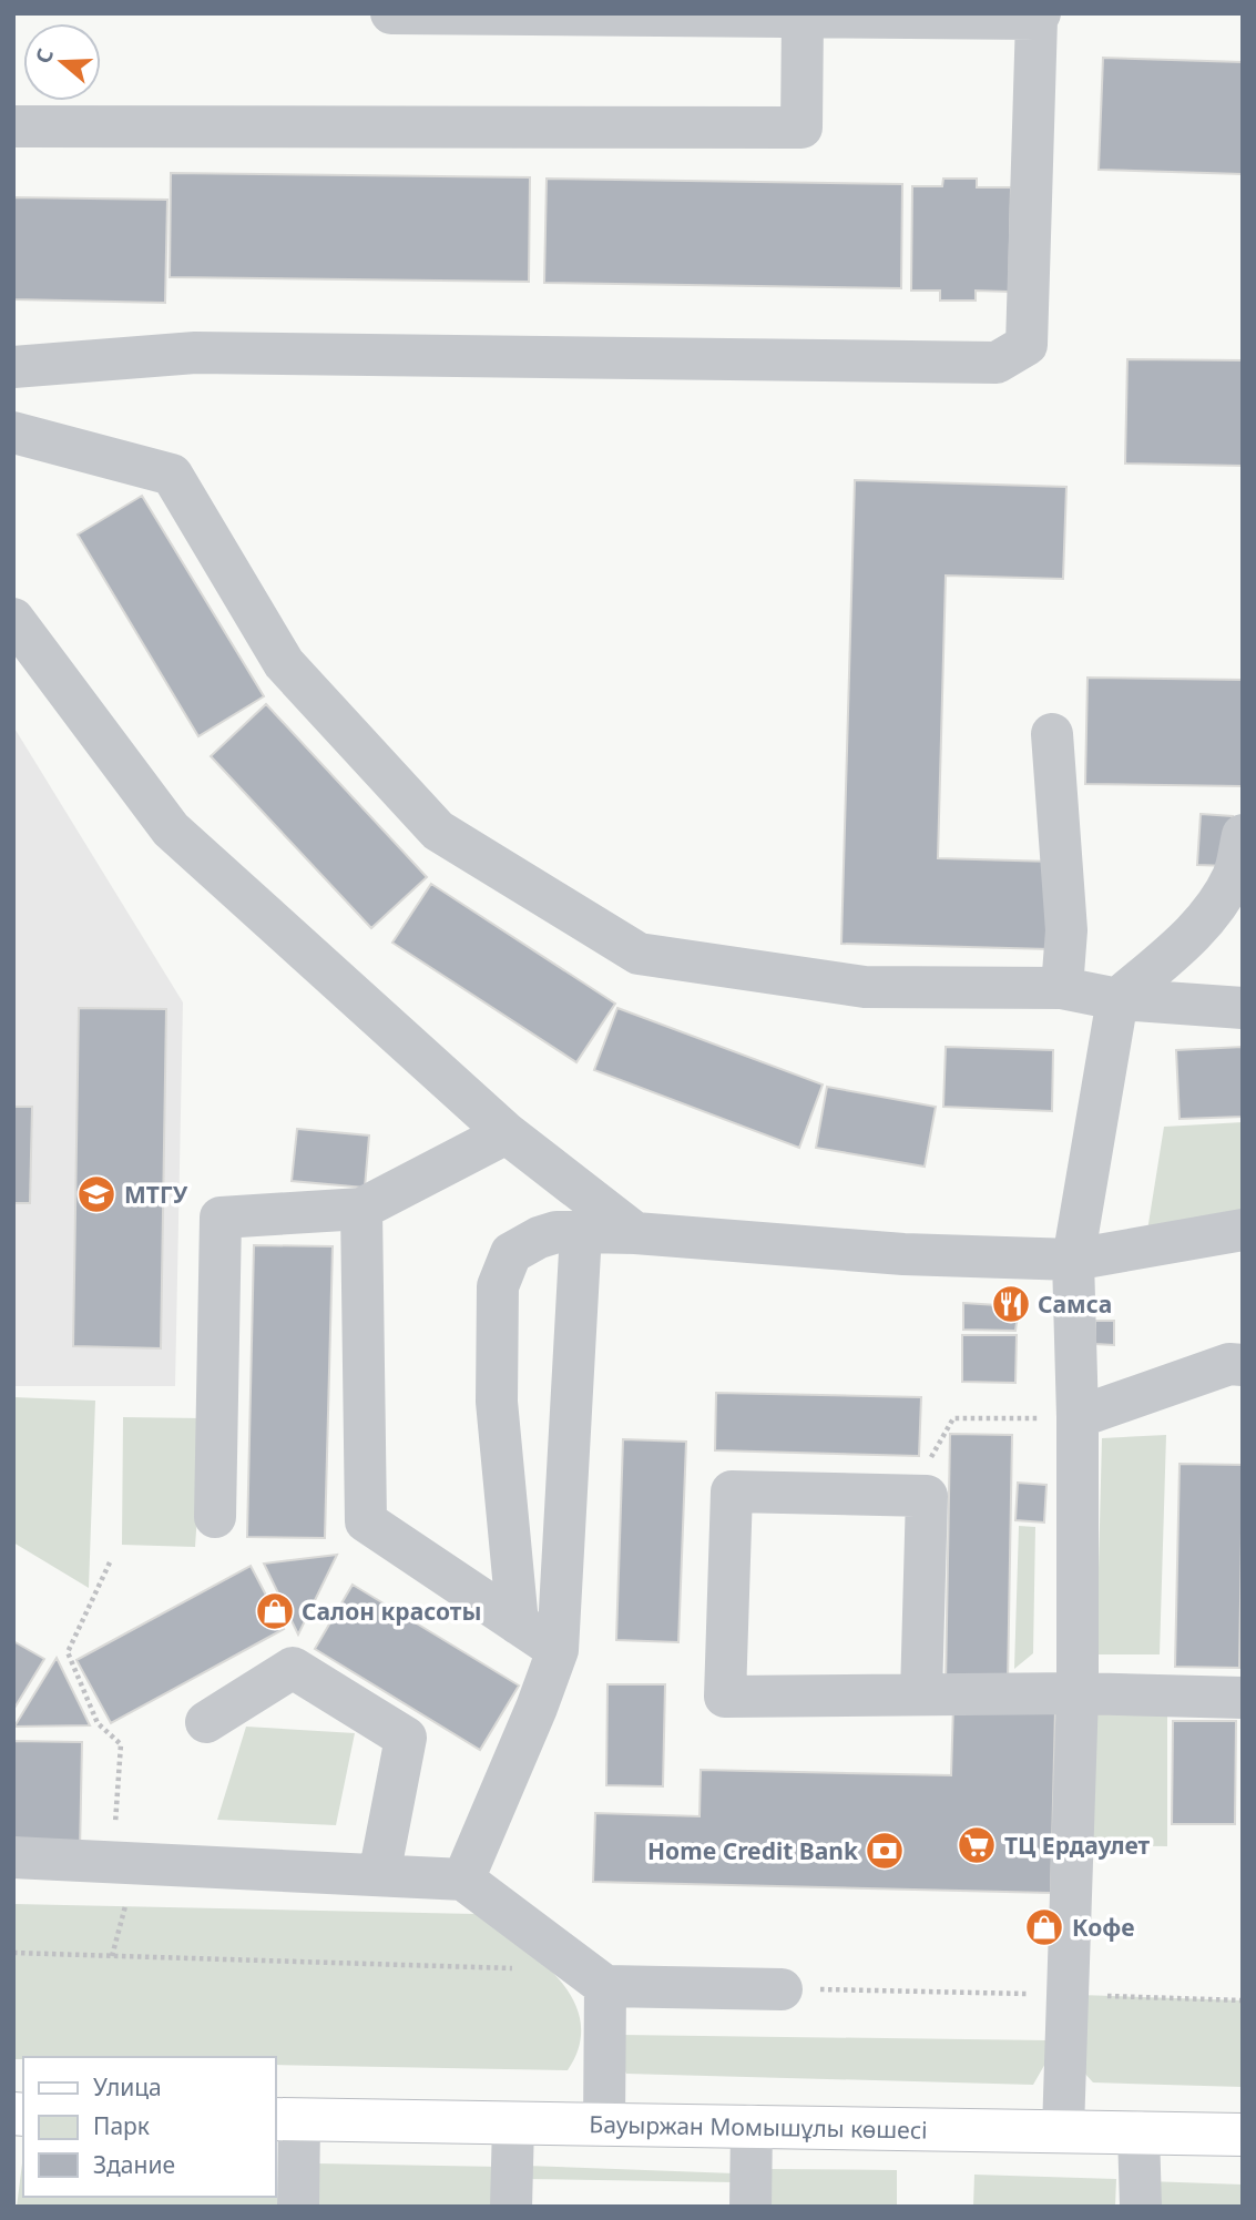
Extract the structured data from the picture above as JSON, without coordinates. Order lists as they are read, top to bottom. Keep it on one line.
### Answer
{"streets":{"main road":["Бауыржан Момышұлы көшесі"]},"places":{"school or university":["МТГУ"],"restaurant":["Самса"],"shop":["Салон красоты","Кофе"],"supermarket":["ТЦ Ердаулет"],"bank":["Home Credit Bank"]},"legend":["Улица","Парк","Здание"],"north":"left"}
